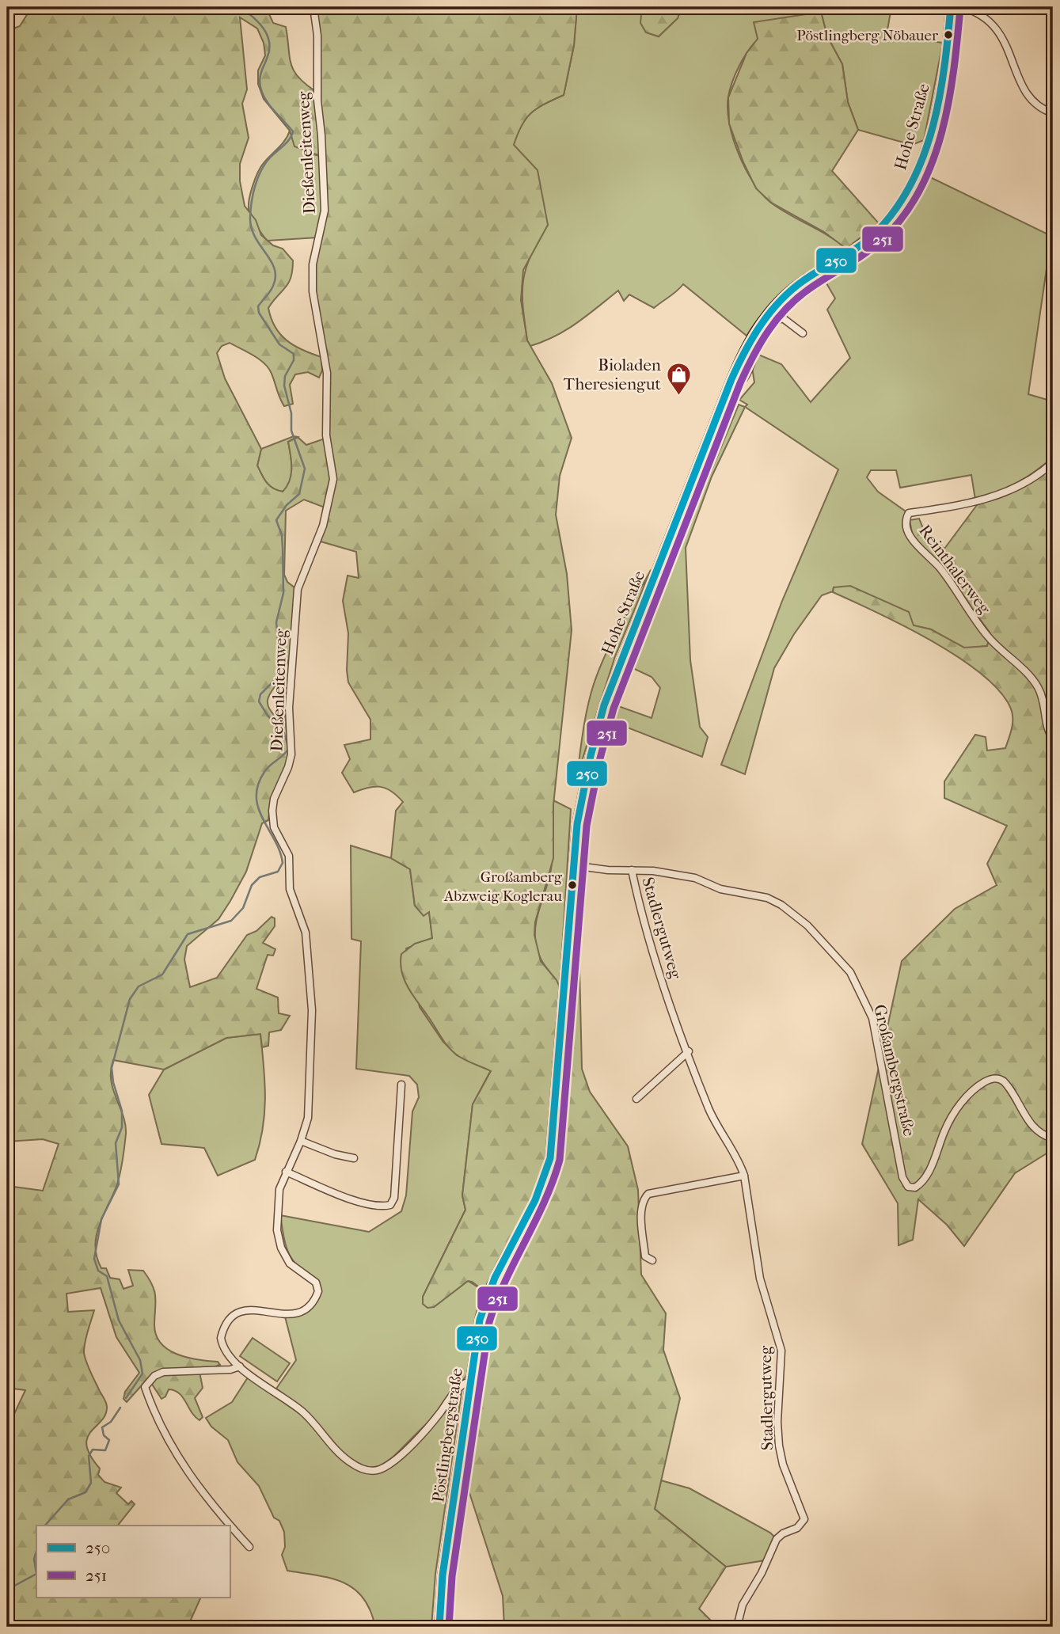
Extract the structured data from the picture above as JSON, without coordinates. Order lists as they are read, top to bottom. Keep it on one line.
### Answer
{"streets":{"main road":["Hohe Straße","Pöstlingbergstraße"],"street":["Dießenleitenweg","Reinthalerweg","Stadlergutweg","Großambergstraße"]},"crossings":[["Hohe Straße","Großambergstraße"],["Hohe Straße","Pöstlingbergstraße"],["Dießenleitenweg","Pöstlingbergstraße"],["Stadlergutweg","Großambergstraße"],["Großambergstraße","Pöstlingbergstraße"]],"places":{"other":["Pöstlingberg Nöbauer","Großamberg Abzweig Koglerau"],"shop":["Bioladen Theresiengut"]},"lines":["transit line 250","transit line 251"],"legend":["250","251"]}
